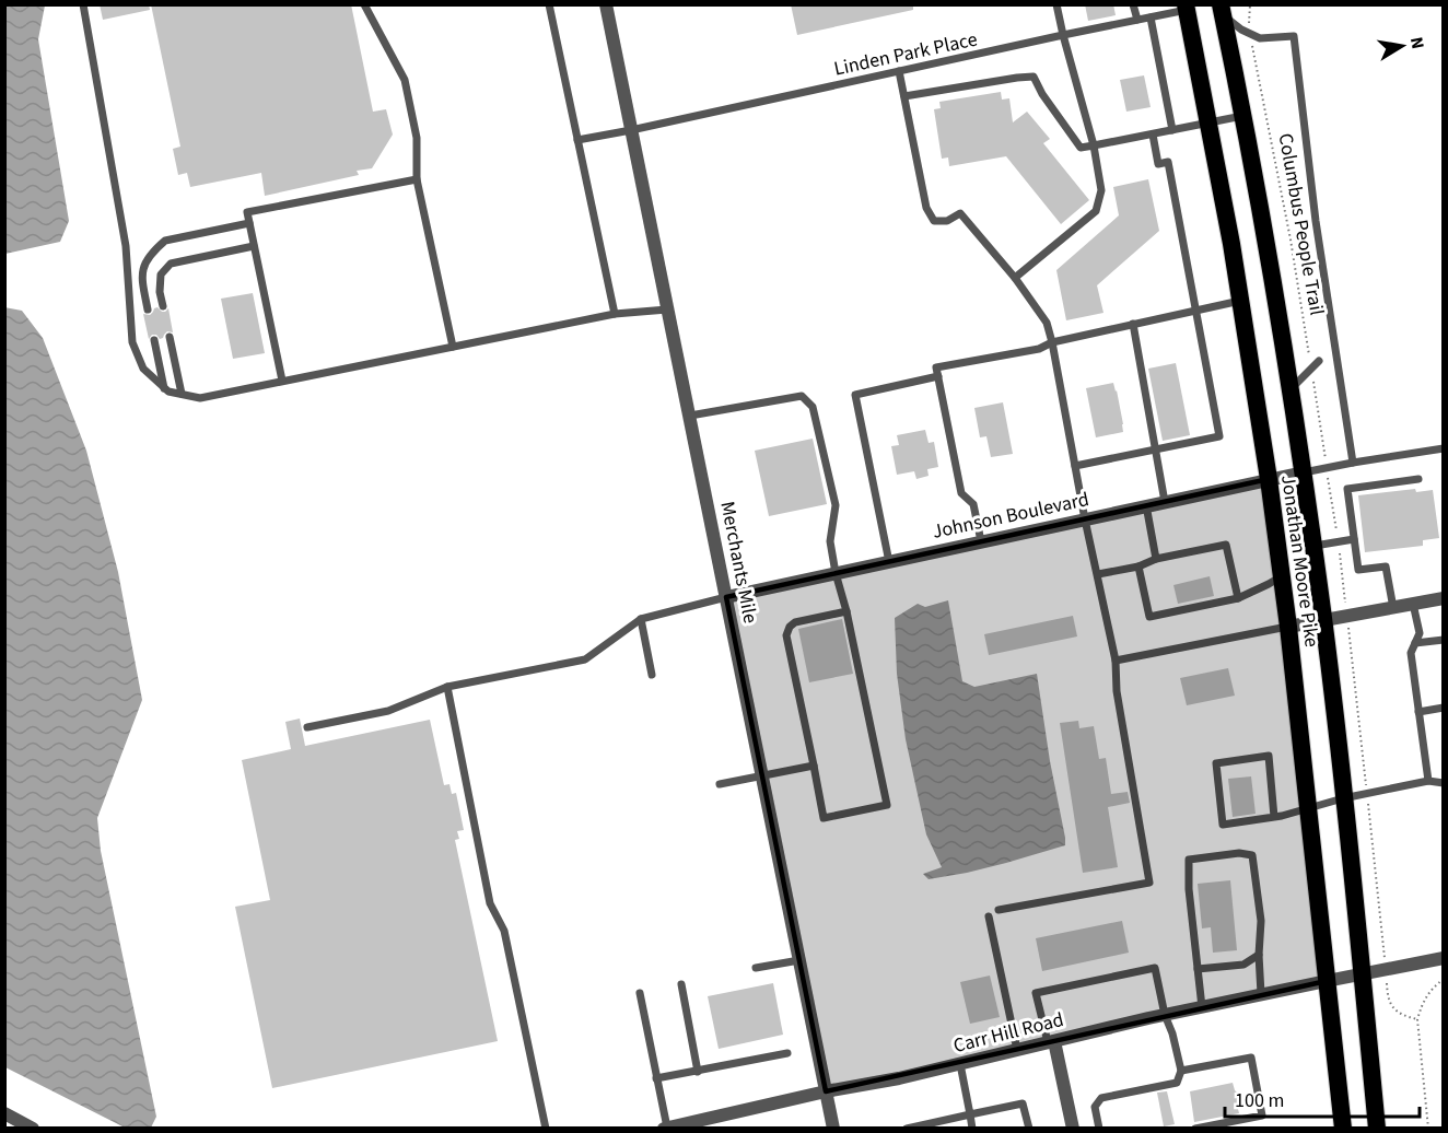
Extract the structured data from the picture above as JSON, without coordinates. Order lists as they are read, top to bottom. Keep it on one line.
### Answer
{"streets":{"highway":["Jonathan Moore Pike"],"street":["Johnson Boulevard","Merchants Mile","Carr Hill Road"],"lane":["Linden Park Place"],"path":["Columbus People Trail"]},"crossings":[["Linden Park Place","Jonathan Moore Pike"],["Linden Park Place","Merchants Mile"],["Johnson Boulevard","Jonathan Moore Pike"],["Johnson Boulevard","Merchants Mile"],["Jonathan Moore Pike","Carr Hill Road"],["Merchants Mile","Carr Hill Road"]],"scale_bar":"100 m","north":"right"}
